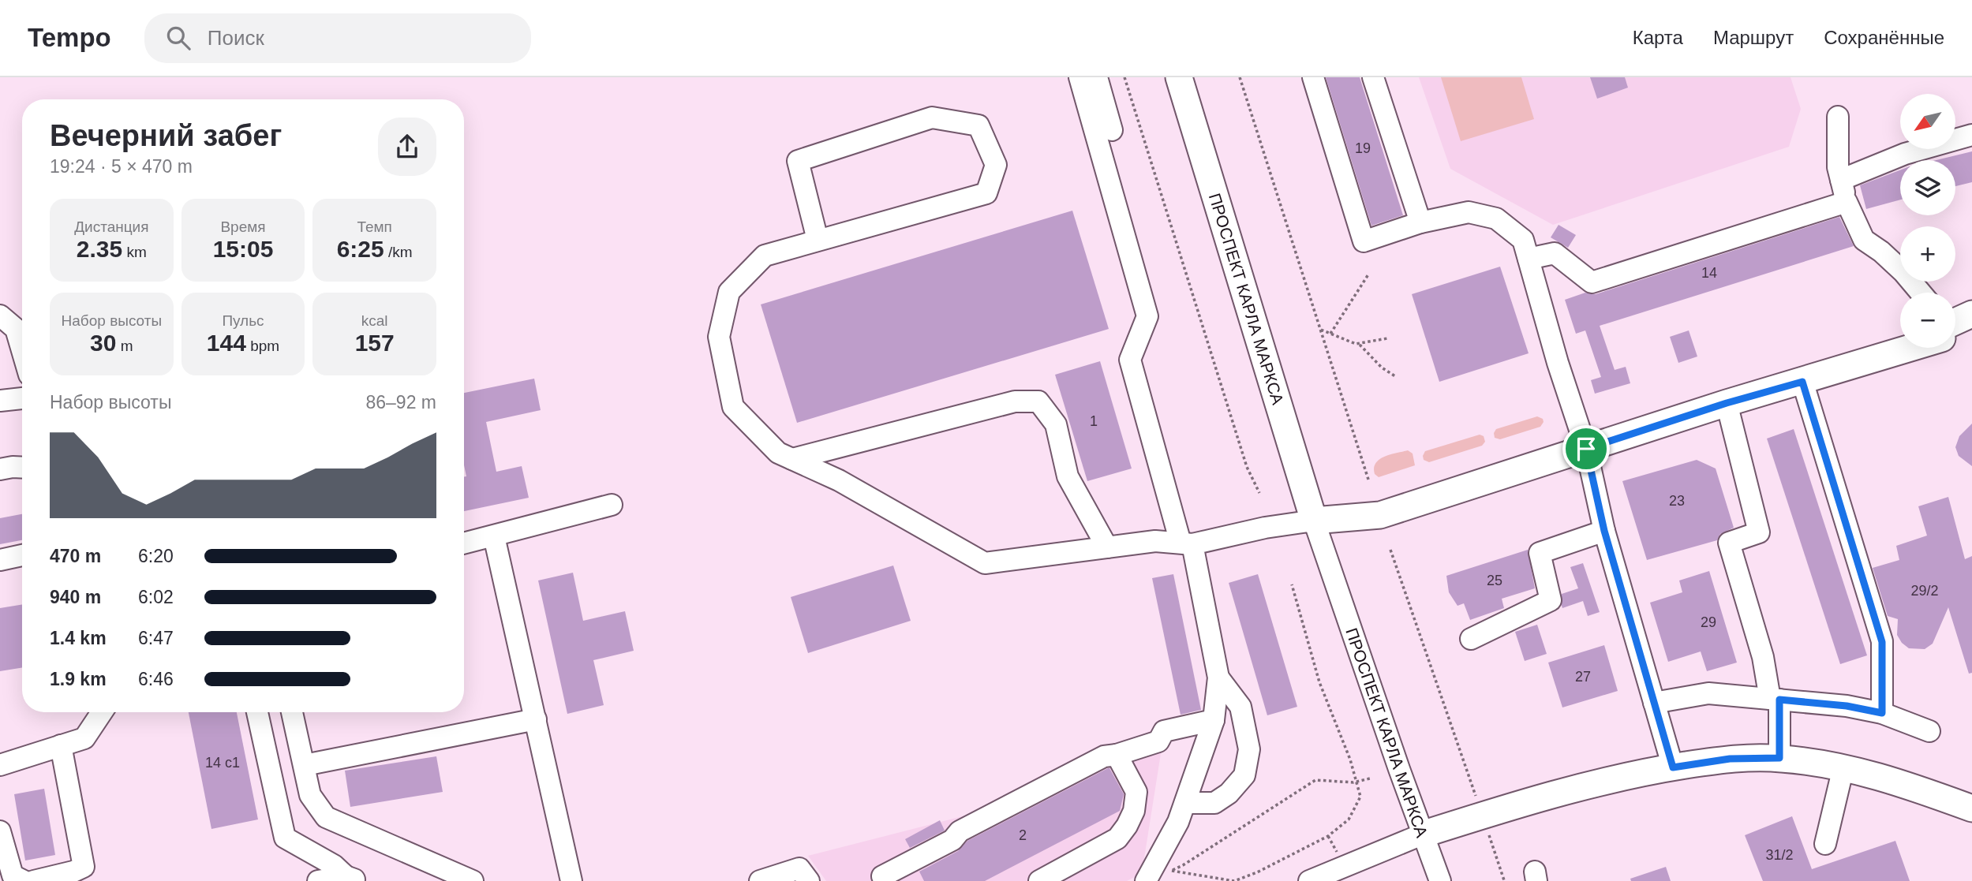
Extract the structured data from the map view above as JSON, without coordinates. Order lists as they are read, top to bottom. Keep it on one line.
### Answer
{"streets":{"main road":["ПРОСПЕКТ КАРЛА МАРКСА"]},"house_numbers":["19","14","1","23","25","29/2","29","27","14 с1","2","31/2"],"north":"bottom left","page":{"header":"Tempo","search":"Поиск","nav":["Карта","Маршрут","Сохранённые"],"map_buttons":["+","−"],"heading":["Вечерний забег","19:24 · 5 × 470 m"],"stats":[["Дистанция","2.35 km"],["Время","15:05"],["Темп","6:25 /km"],["Набор высоты","30 m"],["Пульс","144 bpm"],["kcal","157"]],"chart":["Набор высоты","86–92 m"],"list":[{"name":"470 m","note":"6:20"},{"name":"940 m","note":"6:02"},{"name":"1.4 km","note":"6:47"},{"name":"1.9 km","note":"6:46"}]}}
